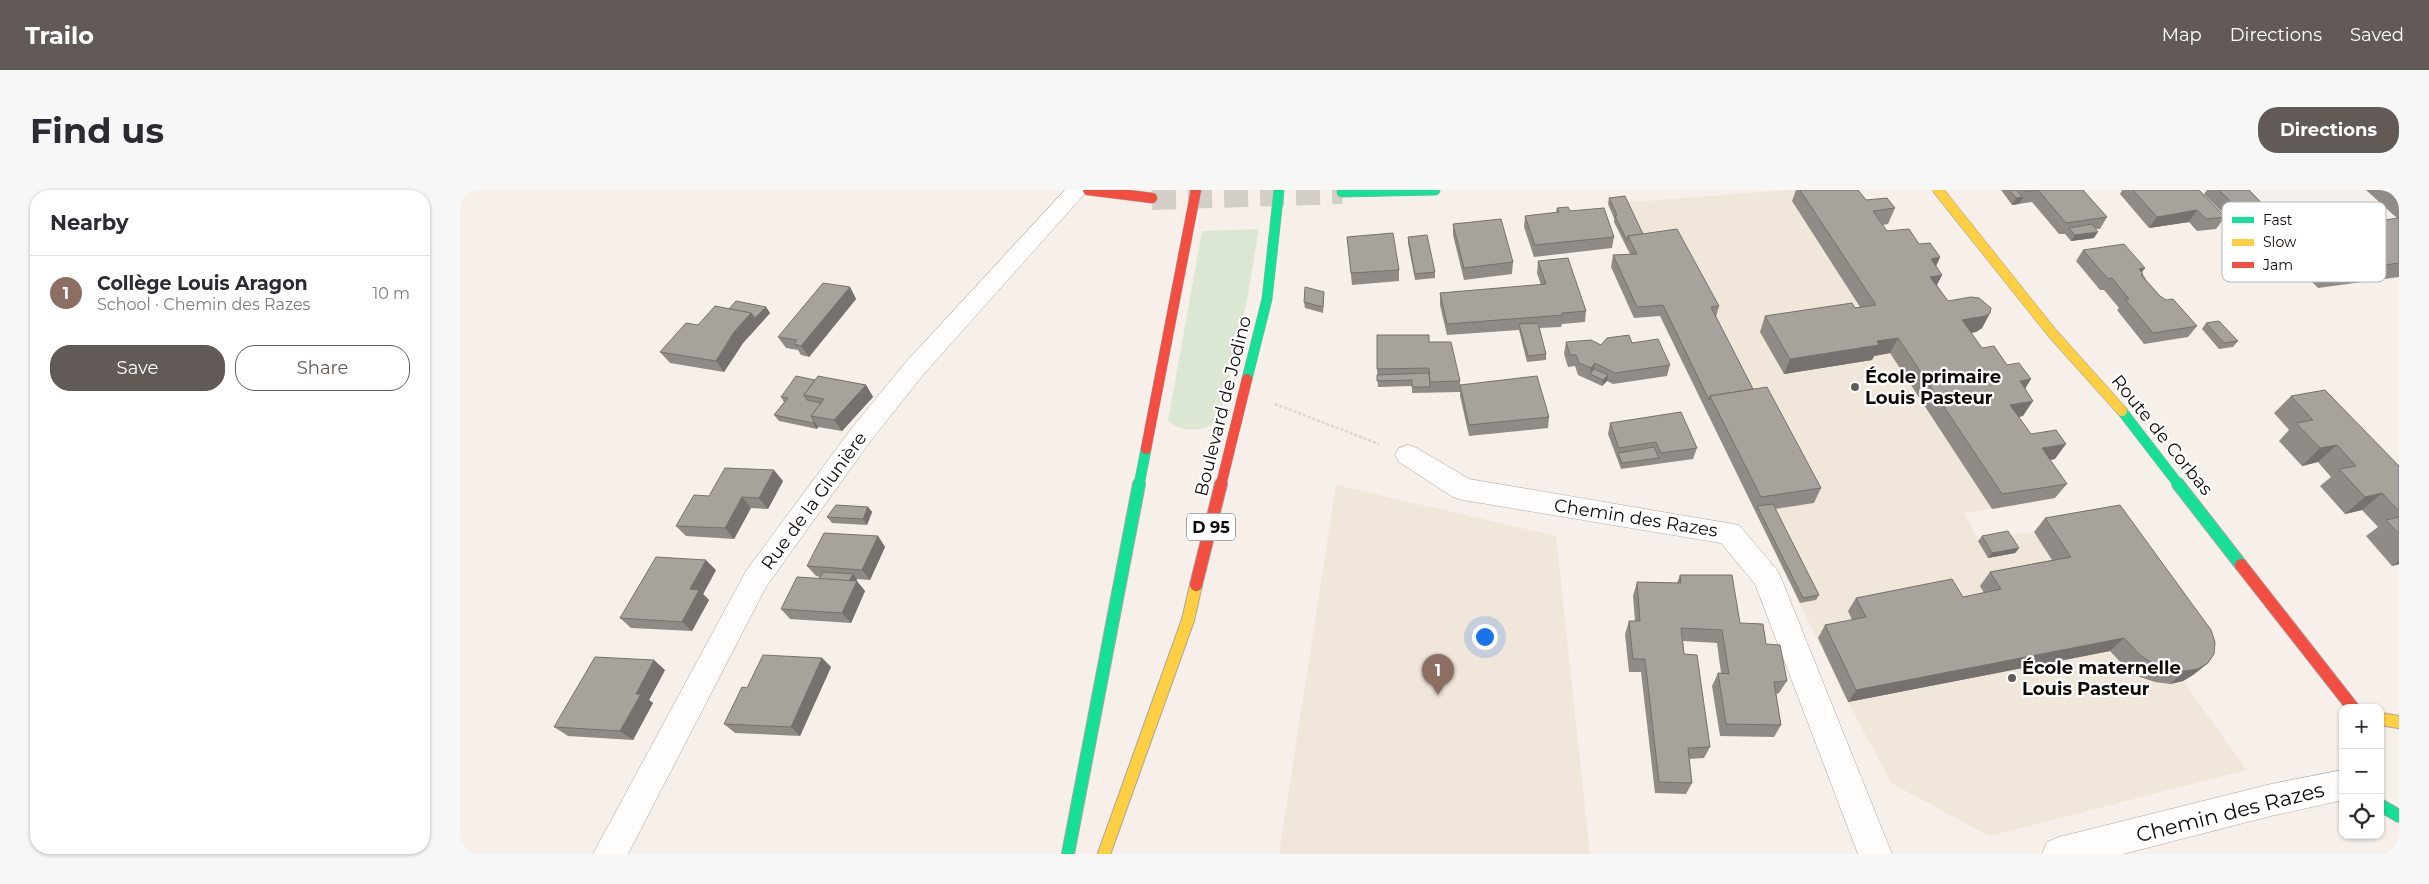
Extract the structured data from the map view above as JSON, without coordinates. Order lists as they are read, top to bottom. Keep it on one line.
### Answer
{"streets":{"main road":["Boulevard de Jodino","Route de Corbas","D 95"],"street":["Rue de la Glunière","Chemin des Razes"]},"places":["École primaire Louis Pasteur","École maternelle Louis Pasteur"],"legend":["Fast","Slow","Jam"],"page":{"header":"Trailo","nav":["Map","Directions","Saved"],"buttons":["Directions",["Save","Share"]],"title":"Find us","heading":"Nearby","list":[{"mark":"1","name":"Collège Louis Aragon","note":"School · Chemin des Razes","value":"10 m"}],"pins":"1","map_buttons":["+","−"]}}
